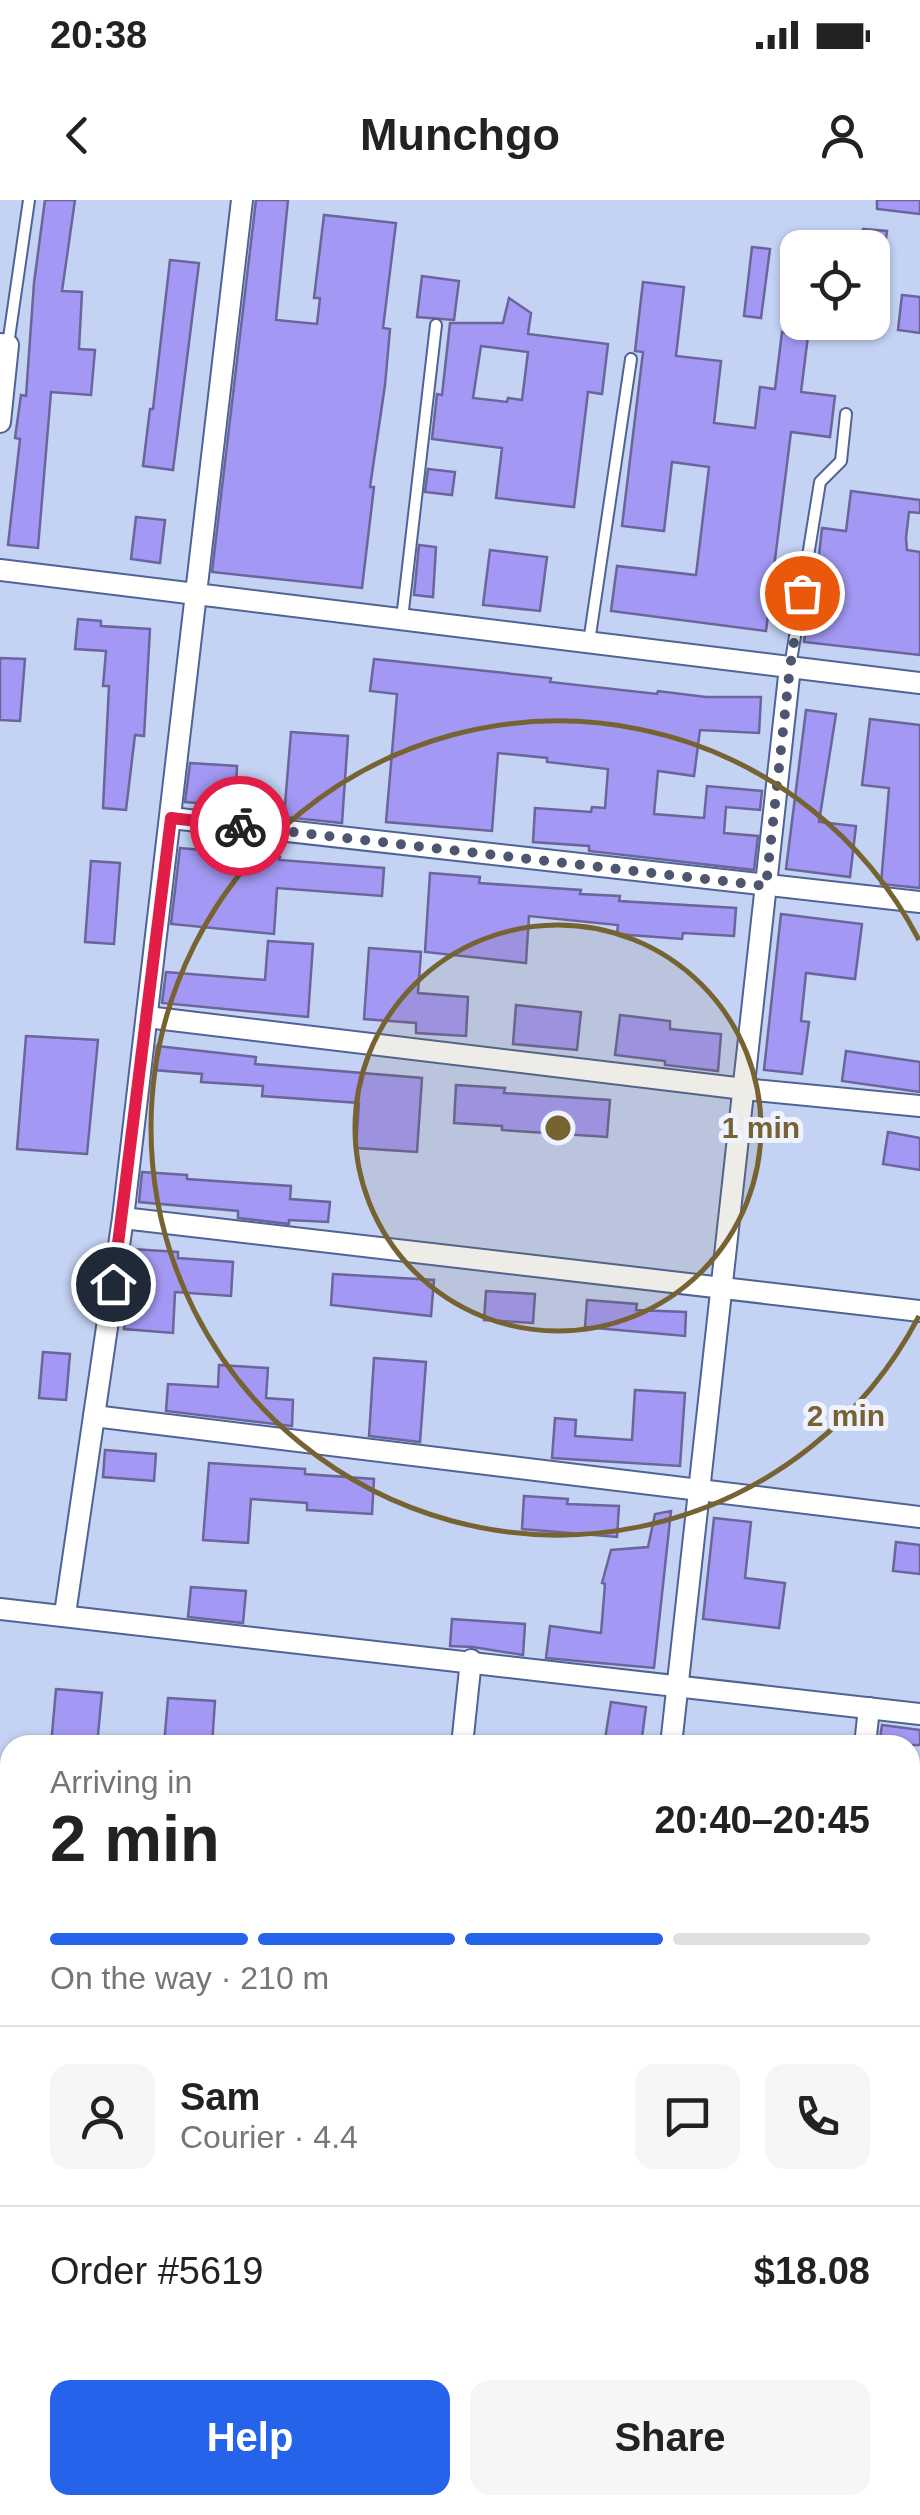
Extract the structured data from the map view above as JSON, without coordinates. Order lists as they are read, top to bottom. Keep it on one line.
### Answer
{"page":{"status":"20:38","header":"Munchgo","heading":["2 min","Arriving in","20:40–20:45"],"panel":["Sam","Courier · 4.4","Order #5619","$18.08"],"bar":"On the way · 210 m","buttons":["Help","Share"]},"rings":["1 min","2 min"]}
